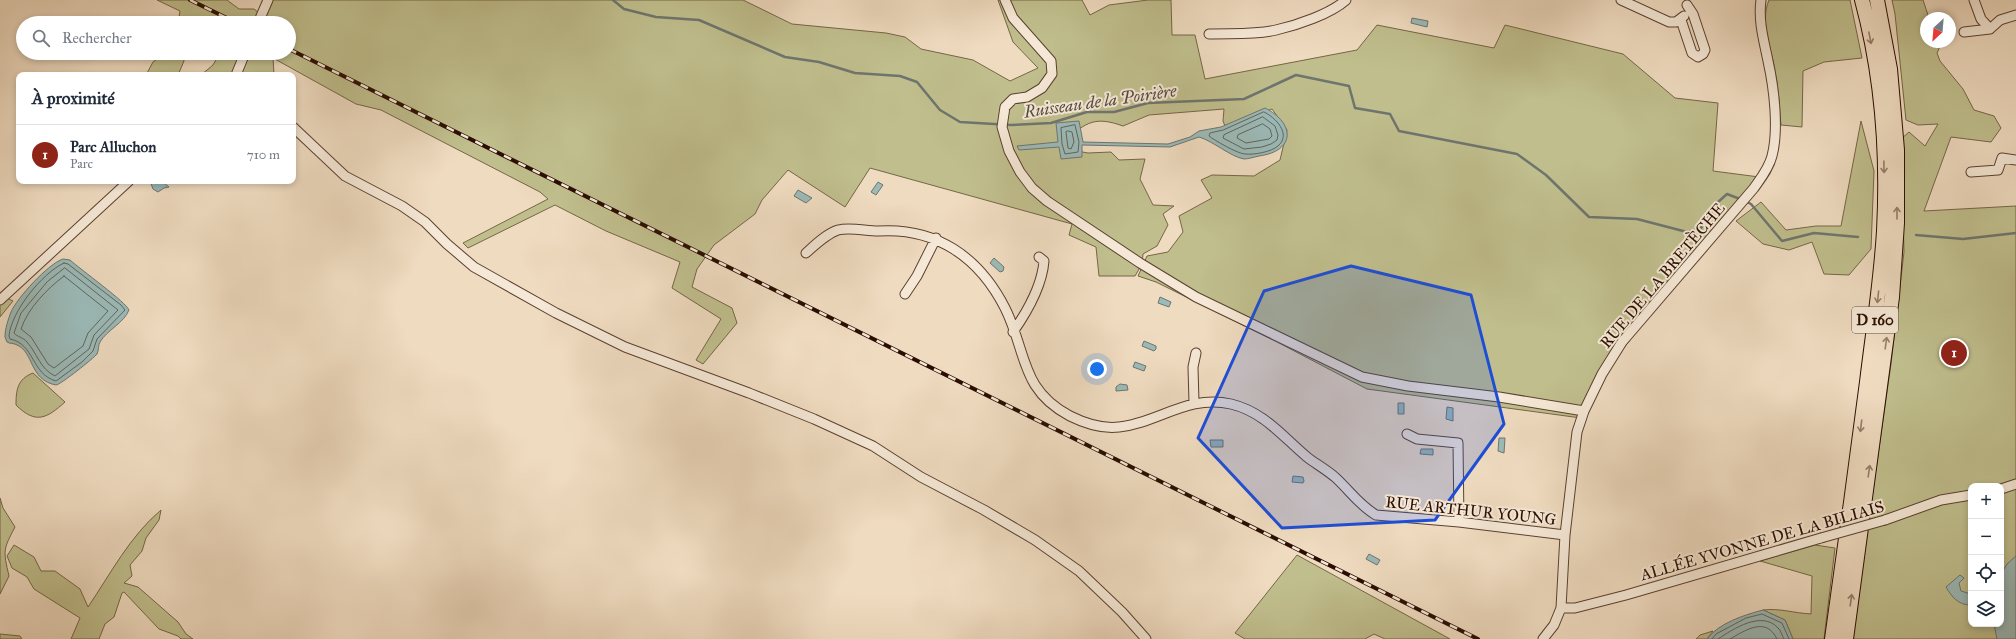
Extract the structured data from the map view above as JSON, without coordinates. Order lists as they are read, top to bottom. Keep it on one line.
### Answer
{"streets":{"highway":["D 160"],"street":["RUE DE LA BRETÈCHE","RUE ARTHUR YOUNG","ALLÉE YVONNE DE LA BILIAIS"]},"crossings":[["RUE DE LA BRETÈCHE","RUE ARTHUR YOUNG"],["RUE DE LA BRETÈCHE","ALLÉE YVONNE DE LA BILIAIS"]],"water":["Ruisseau de la Poirière"],"north":"bottom left","page":{"search":"Rechercher","heading":"À proximité","list":[{"mark":"1","name":"Parc Alluchon","note":"Parc","value":"710 m"}],"pins":"1","map_buttons":["+","−"]}}
